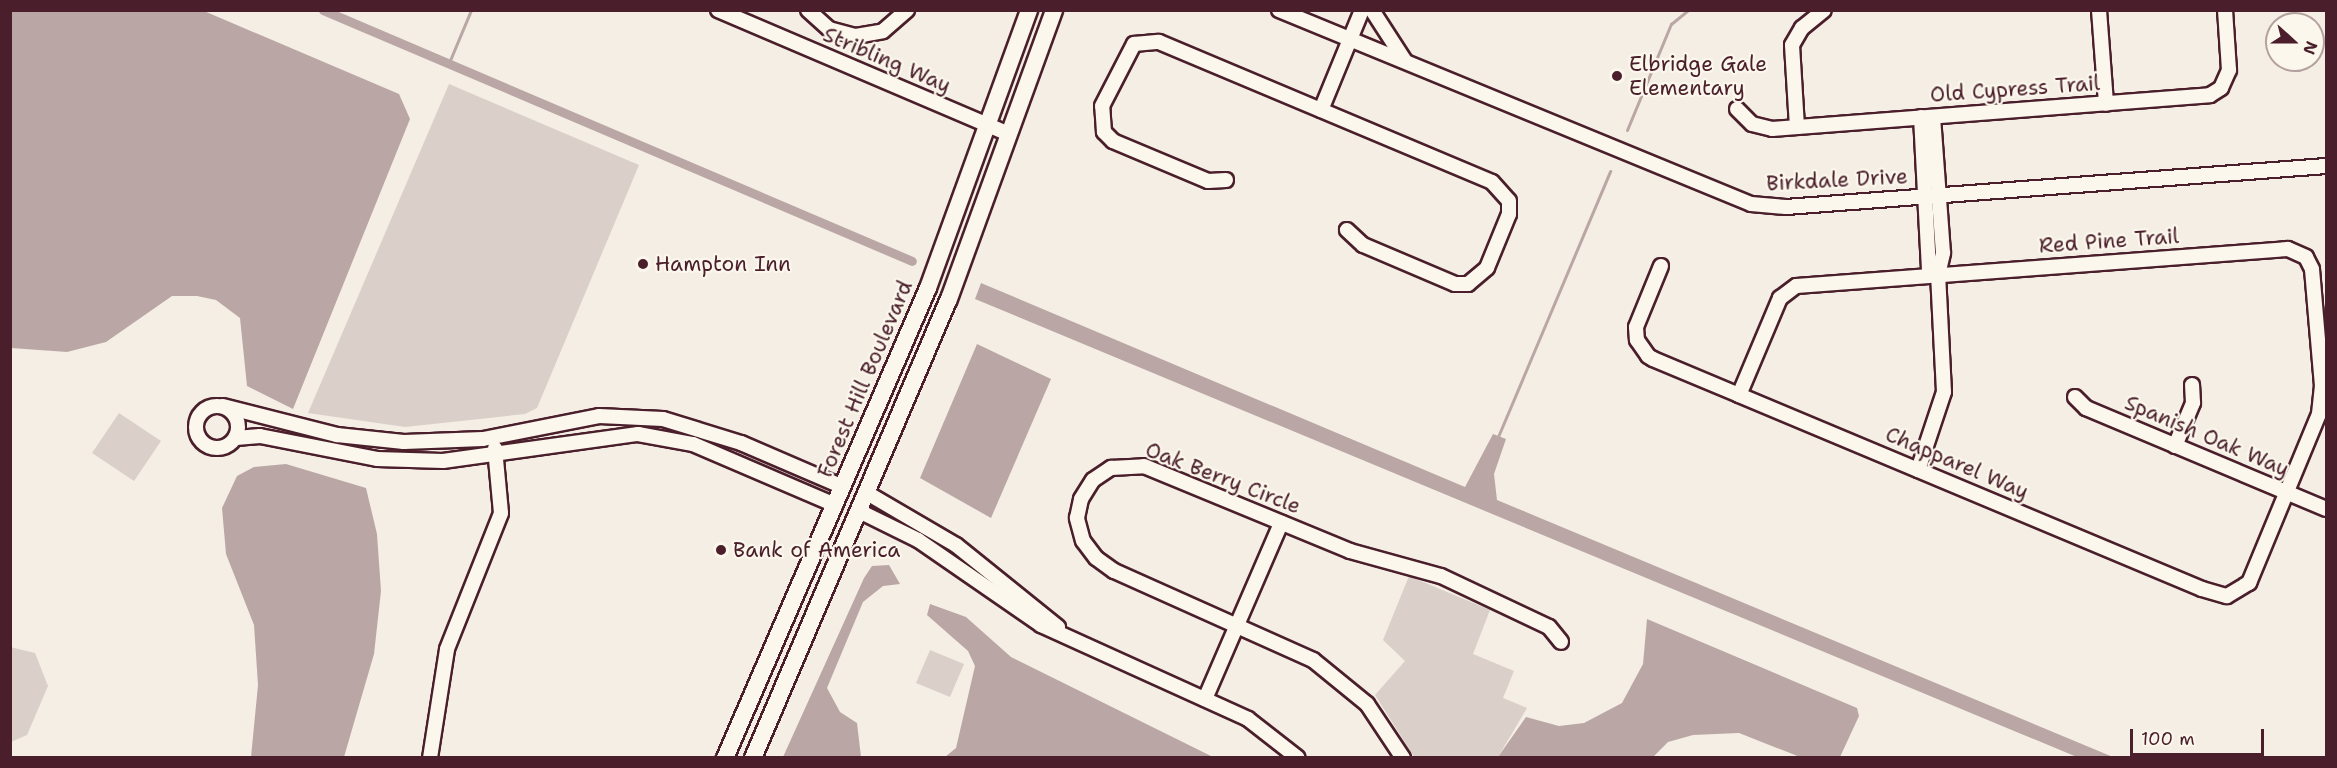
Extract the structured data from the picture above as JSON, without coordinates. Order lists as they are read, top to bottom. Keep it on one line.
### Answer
{"streets":{"main road":["Forest Hill Boulevard"],"street":["Stribling Way","Old Cypress Trail","Birkdale Drive","Red Pine Trail","Spanish Oak Way","Chapparel Way","Oak Berry Circle"]},"crossings":[["Stribling Way","Forest Hill Boulevard"],["Red Pine Trail","Spanish Oak Way"],["Red Pine Trail","Chapparel Way"],["Spanish Oak Way","Chapparel Way"]],"places":["Elbridge Gale Elementary","Hampton Inn","Bank of America"],"scale_bar":"100 m","north":"right"}
